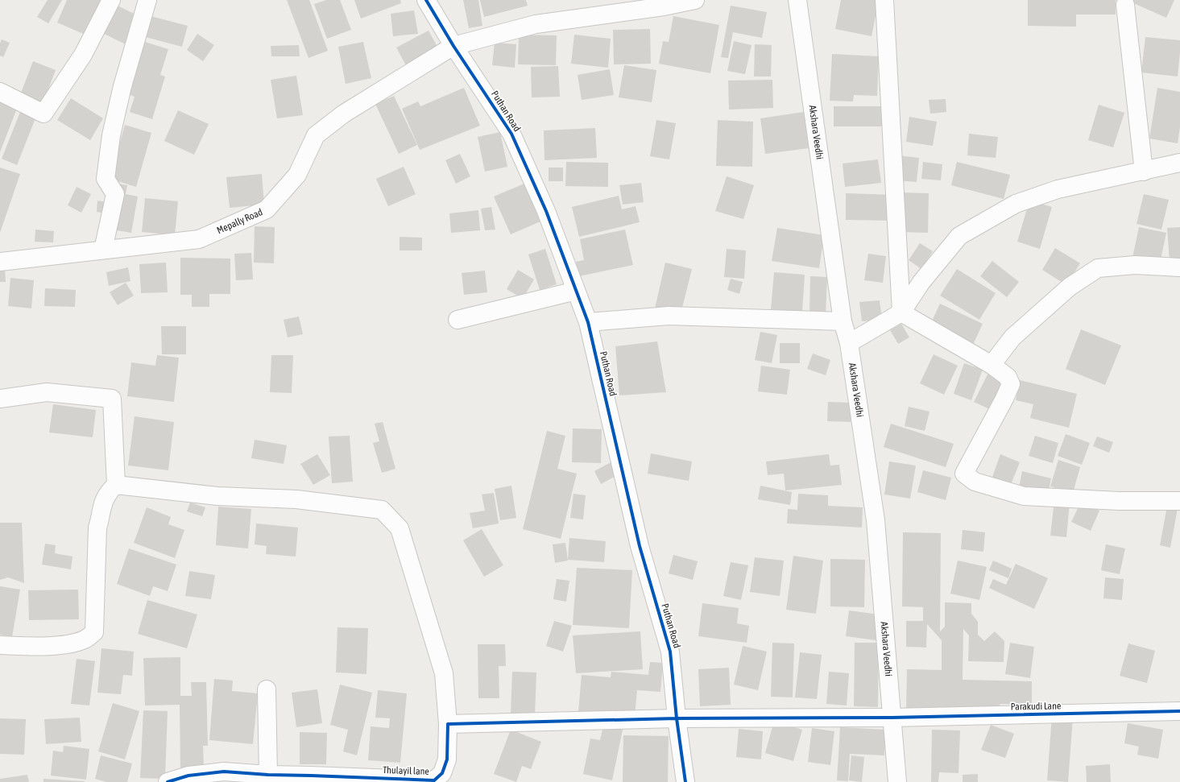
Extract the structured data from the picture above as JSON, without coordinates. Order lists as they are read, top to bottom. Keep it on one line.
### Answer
{"streets":{"street":["Puthan Road","Akshara Veedhi","Mepally Road","Parakudi Lane","Thulayil lane"]},"crossings":[["Puthan Road","Mepally Road"],["Puthan Road","Parakudi Lane"],["Akshara Veedhi","Parakudi Lane"]]}
